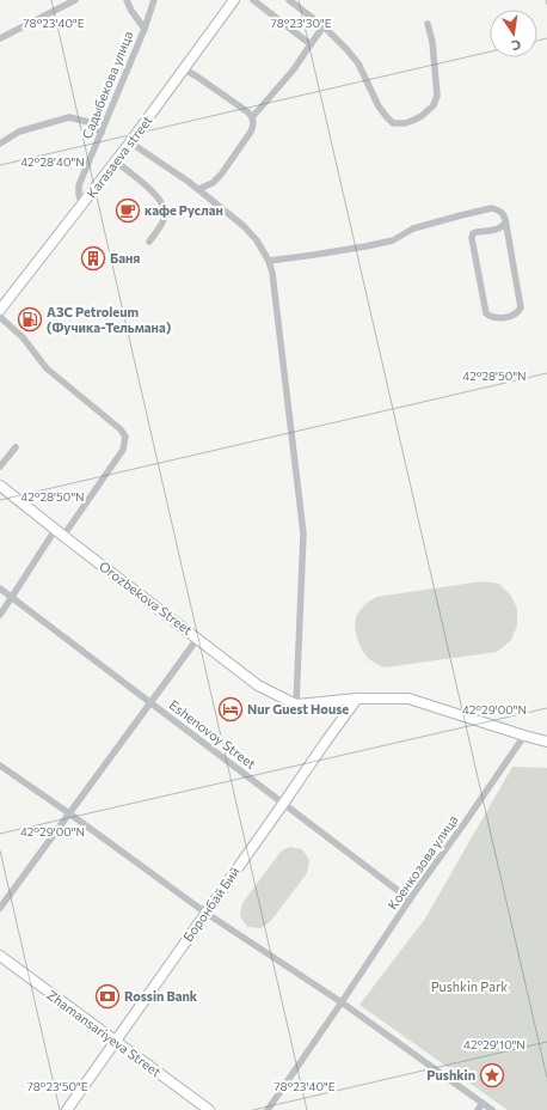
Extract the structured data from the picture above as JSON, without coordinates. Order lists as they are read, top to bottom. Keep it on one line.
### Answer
{"streets":{"street":["Садыбекова улица","Karasaeva street","Orozbekova Street","Eshenovoy Street","Коенкозова улица","Боронбай Бий","Zhamansariyeva Street"]},"crossings":[["Садыбекова улица","Karasaeva street"],["Eshenovoy Street","Коенкозова улица"],["Eshenovoy Street","Боронбай Бий"],["Боронбай Бий","Zhamansariyeva Street"]],"parks":["Pushkin Park"],"places":{"cafe":["кафе Руслан"],"building":["Баня"],"fuel station":["АЗС Petroleum (Фучика-Тельмана)"],"hotel":["Nur Guest House"],"bank":["Rossin Bank"],"place":["Pushkin"]},"north":"bottom","coordinates":["78°23'40\"E","78°23'30\"E","42°28'40\"N","42°28'50\"N","42°29'00\"N","42°29'10\"N","78°23'50\"E"]}
